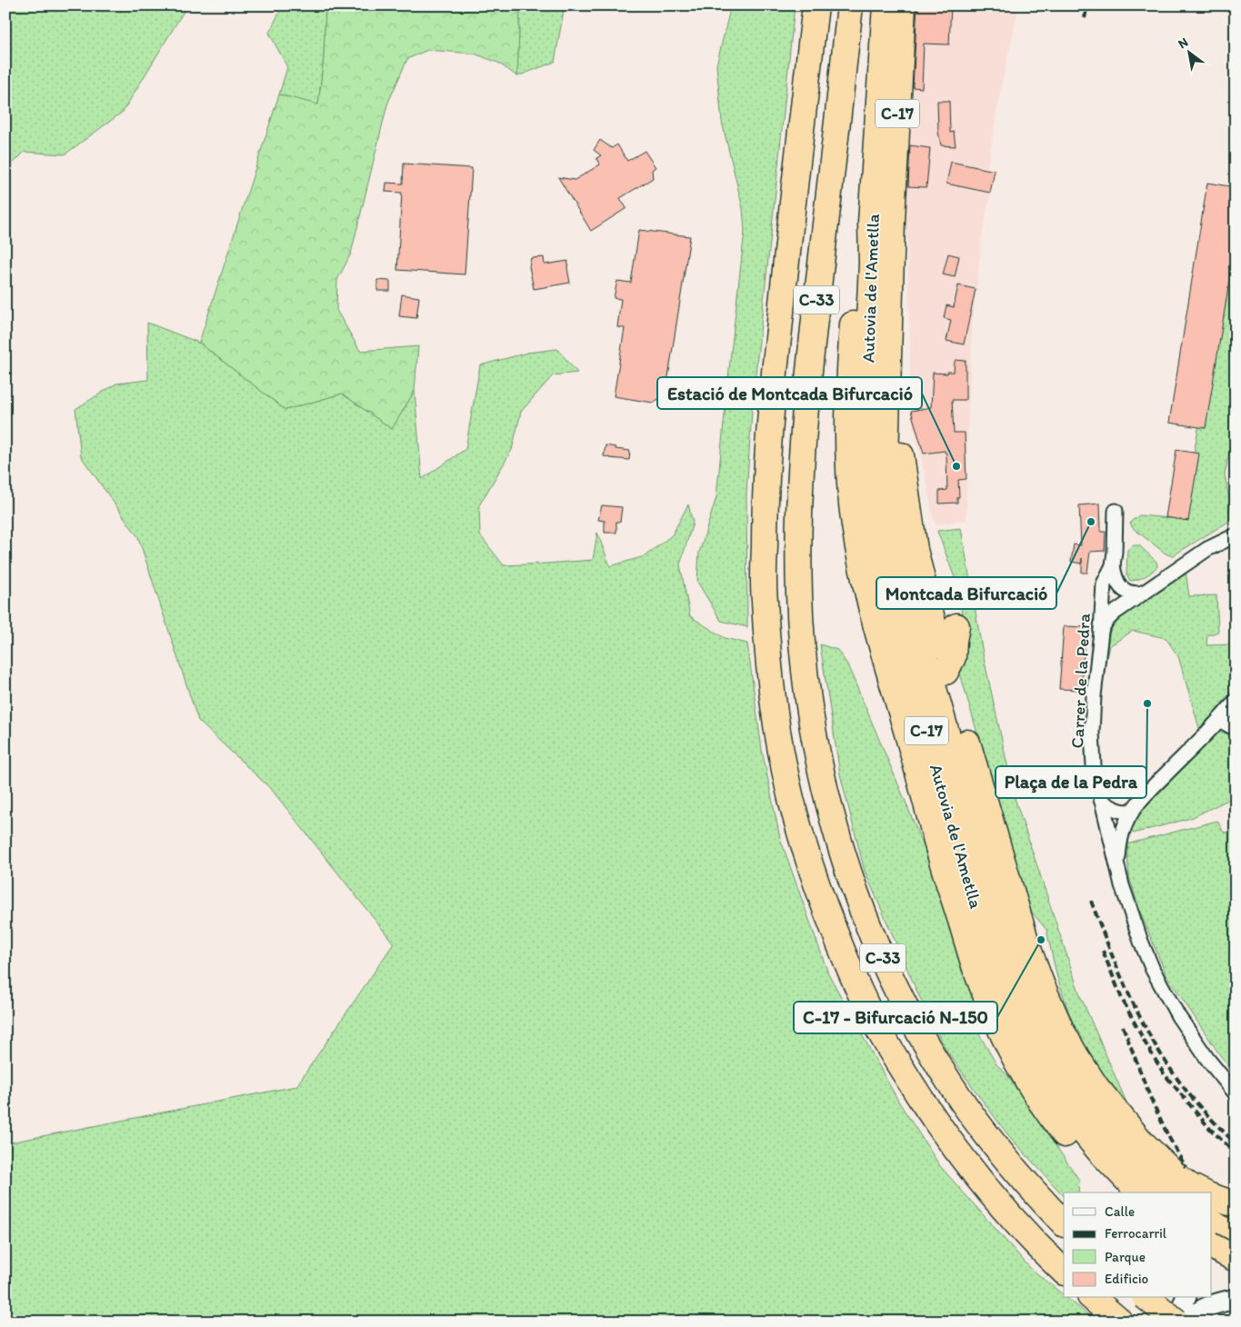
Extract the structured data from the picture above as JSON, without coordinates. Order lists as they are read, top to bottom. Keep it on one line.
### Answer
{"streets":{"highway":["C-17","Autovia de l'Ametlla","C-33"],"street":["Carrer de la Pedra"]},"crossings":[["C-17","Autovia de l'Ametlla"]],"places":["Estació de Montcada Bifurcació","Montcada Bifurcació","Plaça de la Pedra","C-17 - Bifurcació N-150"],"legend":["Calle","Ferrocarril","Parque","Edificio"],"north":"top left"}
